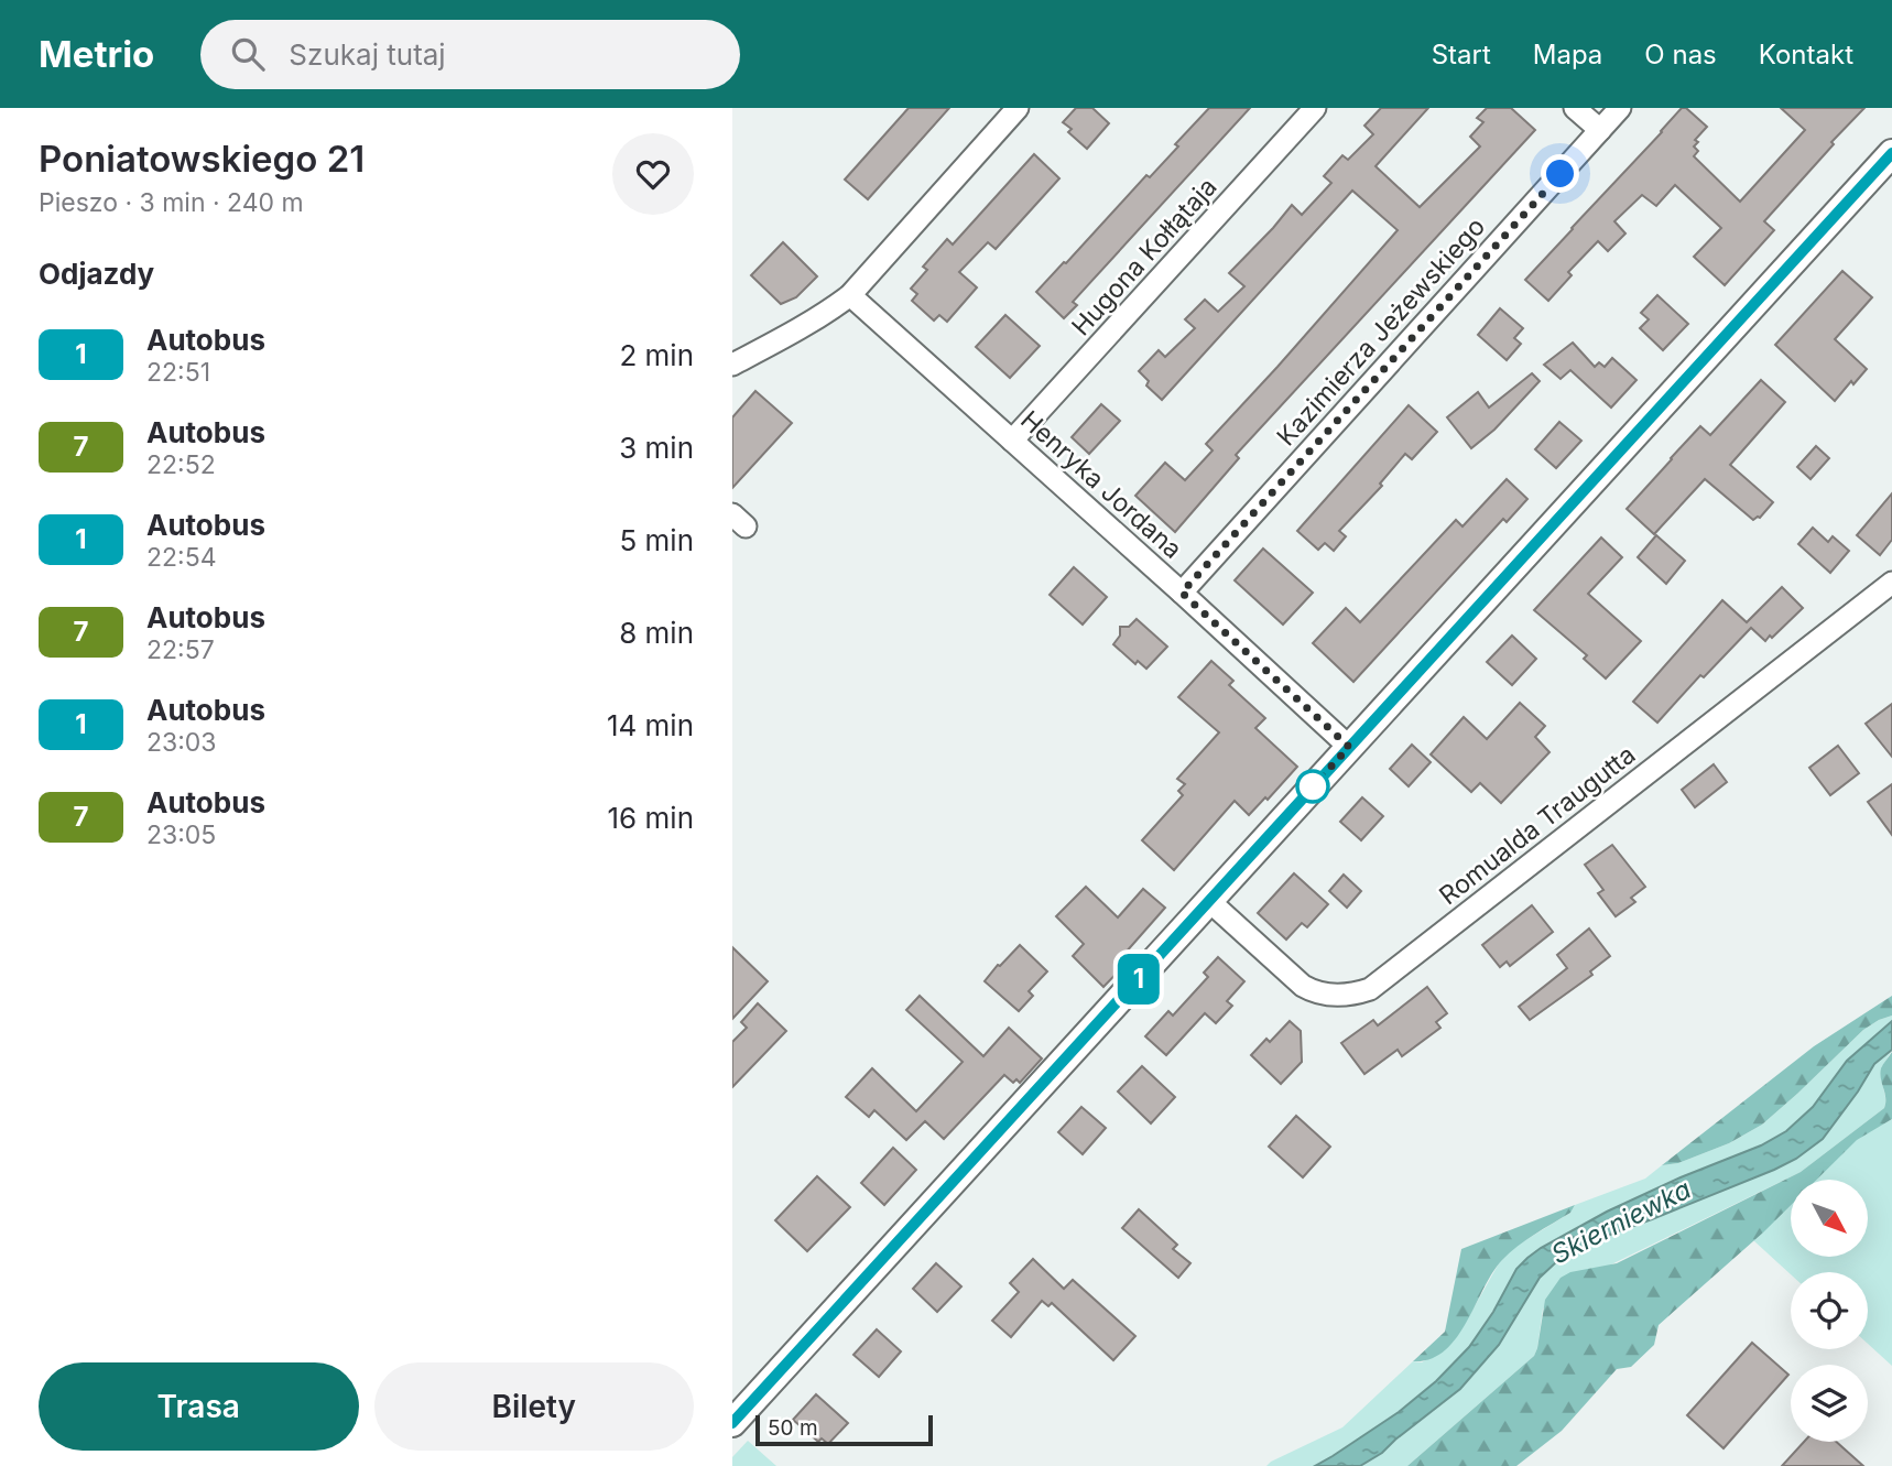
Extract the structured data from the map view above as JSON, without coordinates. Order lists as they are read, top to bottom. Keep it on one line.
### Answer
{"streets":{"street":["Hugona Kołłątaja","Kazimierza Jeżewskiego","Henryka Jordana","Romualda Traugutta"]},"crossings":[["Hugona Kołłątaja","Henryka Jordana"],["Kazimierza Jeżewskiego","Henryka Jordana"]],"water":["Skierniewka"],"lines":["bus line 1"],"scale_bar":"50 m","north":"bottom right","page":{"header":"Metrio","search":"Szukaj tutaj","nav":["Start","Mapa","O nas","Kontakt"],"heading":[["Poniatowskiego 21","Pieszo · 3 min · 240 m"],"Odjazdy"],"on_map":"1","list":[{"mark":"1","name":"Autobus","note":"22:51","value":"2 min"},{"mark":"7","name":"Autobus","note":"22:52","value":"3 min"},{"mark":"1","name":"Autobus","note":"22:54","value":"5 min"},{"mark":"7","name":"Autobus","note":"22:57","value":"8 min"},{"mark":"1","name":"Autobus","note":"23:03","value":"14 min"},{"mark":"7","name":"Autobus","note":"23:05","value":"16 min"}],"buttons":["Trasa","Bilety"],"scale":"50 m"}}
